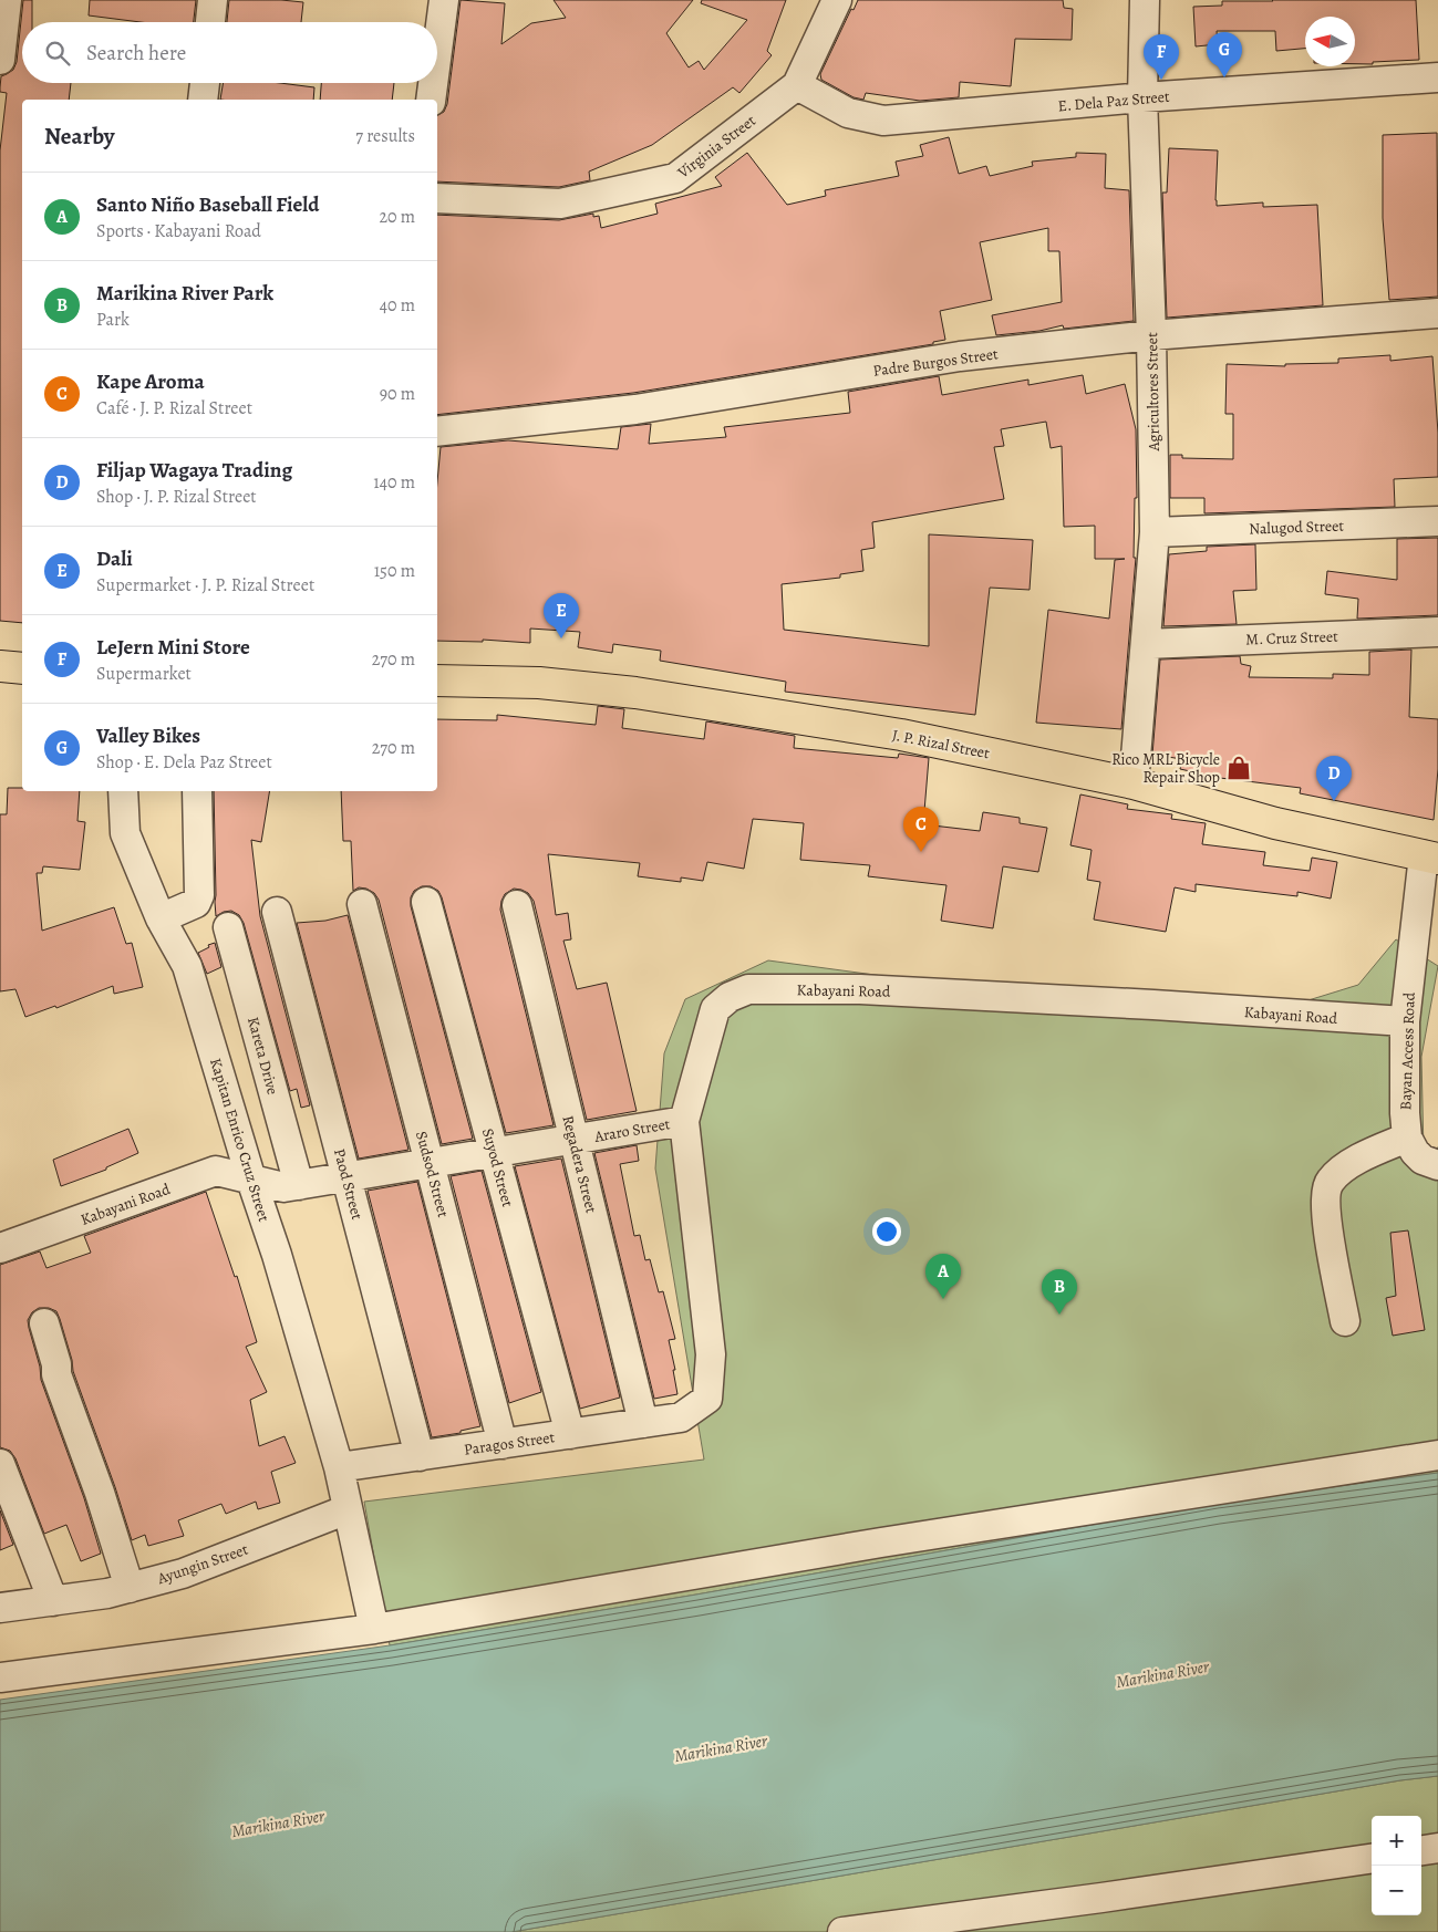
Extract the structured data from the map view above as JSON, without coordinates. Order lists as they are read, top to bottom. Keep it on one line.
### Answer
{"streets":{"main road":["J. P. Rizal Street"],"street":["E. Dela Paz Street","Virginia Street","Padre Burgos Street","Agricultores Street","Nalugod Street","M. Cruz Street","Kabayani Road","Bayan Access Road","Kareta Drive","Araro Street","Kapitan Enrico Cruz Street","Regadera Street","Suyod Street","Sudsod Street","Paod Street","Paragos Street","Ayungin Street"]},"crossings":[["E. Dela Paz Street","Virginia Street"],["E. Dela Paz Street","Agricultores Street"],["Padre Burgos Street","Agricultores Street"],["Agricultores Street","Nalugod Street"],["Agricultores Street","M. Cruz Street"],["Agricultores Street","J. P. Rizal Street"],["J. P. Rizal Street","Bayan Access Road"],["Kabayani Road","Bayan Access Road"],["Kabayani Road","Araro Street"],["Kabayani Road","Kapitan Enrico Cruz Street"],["Kabayani Road","Paragos Street"],["Kareta Drive","Araro Street"],["Araro Street","Kapitan Enrico Cruz Street"],["Araro Street","Regadera Street"],["Araro Street","Suyod Street"],["Araro Street","Sudsod Street"],["Araro Street","Paod Street"],["Kapitan Enrico Cruz Street","Paragos Street"],["Kapitan Enrico Cruz Street","Ayungin Street"],["Regadera Street","Paragos Street"],["Suyod Street","Paragos Street"],["Sudsod Street","Paragos Street"],["Paod Street","Paragos Street"]],"water":["Marikina River"],"places":{"shop":["Rico MRL Bicycle Repair Shop"]},"north":"left","page":{"search":"Search here","pins":["G","F","E","D","C","A","B"],"heading":["Nearby","7 results"],"list":[{"mark":"A","name":"Santo Niño Baseball Field","note":"Sports · Kabayani Road","value":"20 m"},{"mark":"B","name":"Marikina River Park","note":"Park","value":"40 m"},{"mark":"C","name":"Kape Aroma","note":"Café · J. P. Rizal Street","value":"90 m"},{"mark":"D","name":"Filjap Wagaya Trading","note":"Shop · J. P. Rizal Street","value":"140 m"},{"mark":"E","name":"Dali","note":"Supermarket · J. P. Rizal Street","value":"150 m"},{"mark":"F","name":"LeJern Mini Store","note":"Supermarket","value":"270 m"},{"mark":"G","name":"Valley Bikes","note":"Shop · E. Dela Paz Street","value":"270 m"}],"map_buttons":["+","−"]}}
